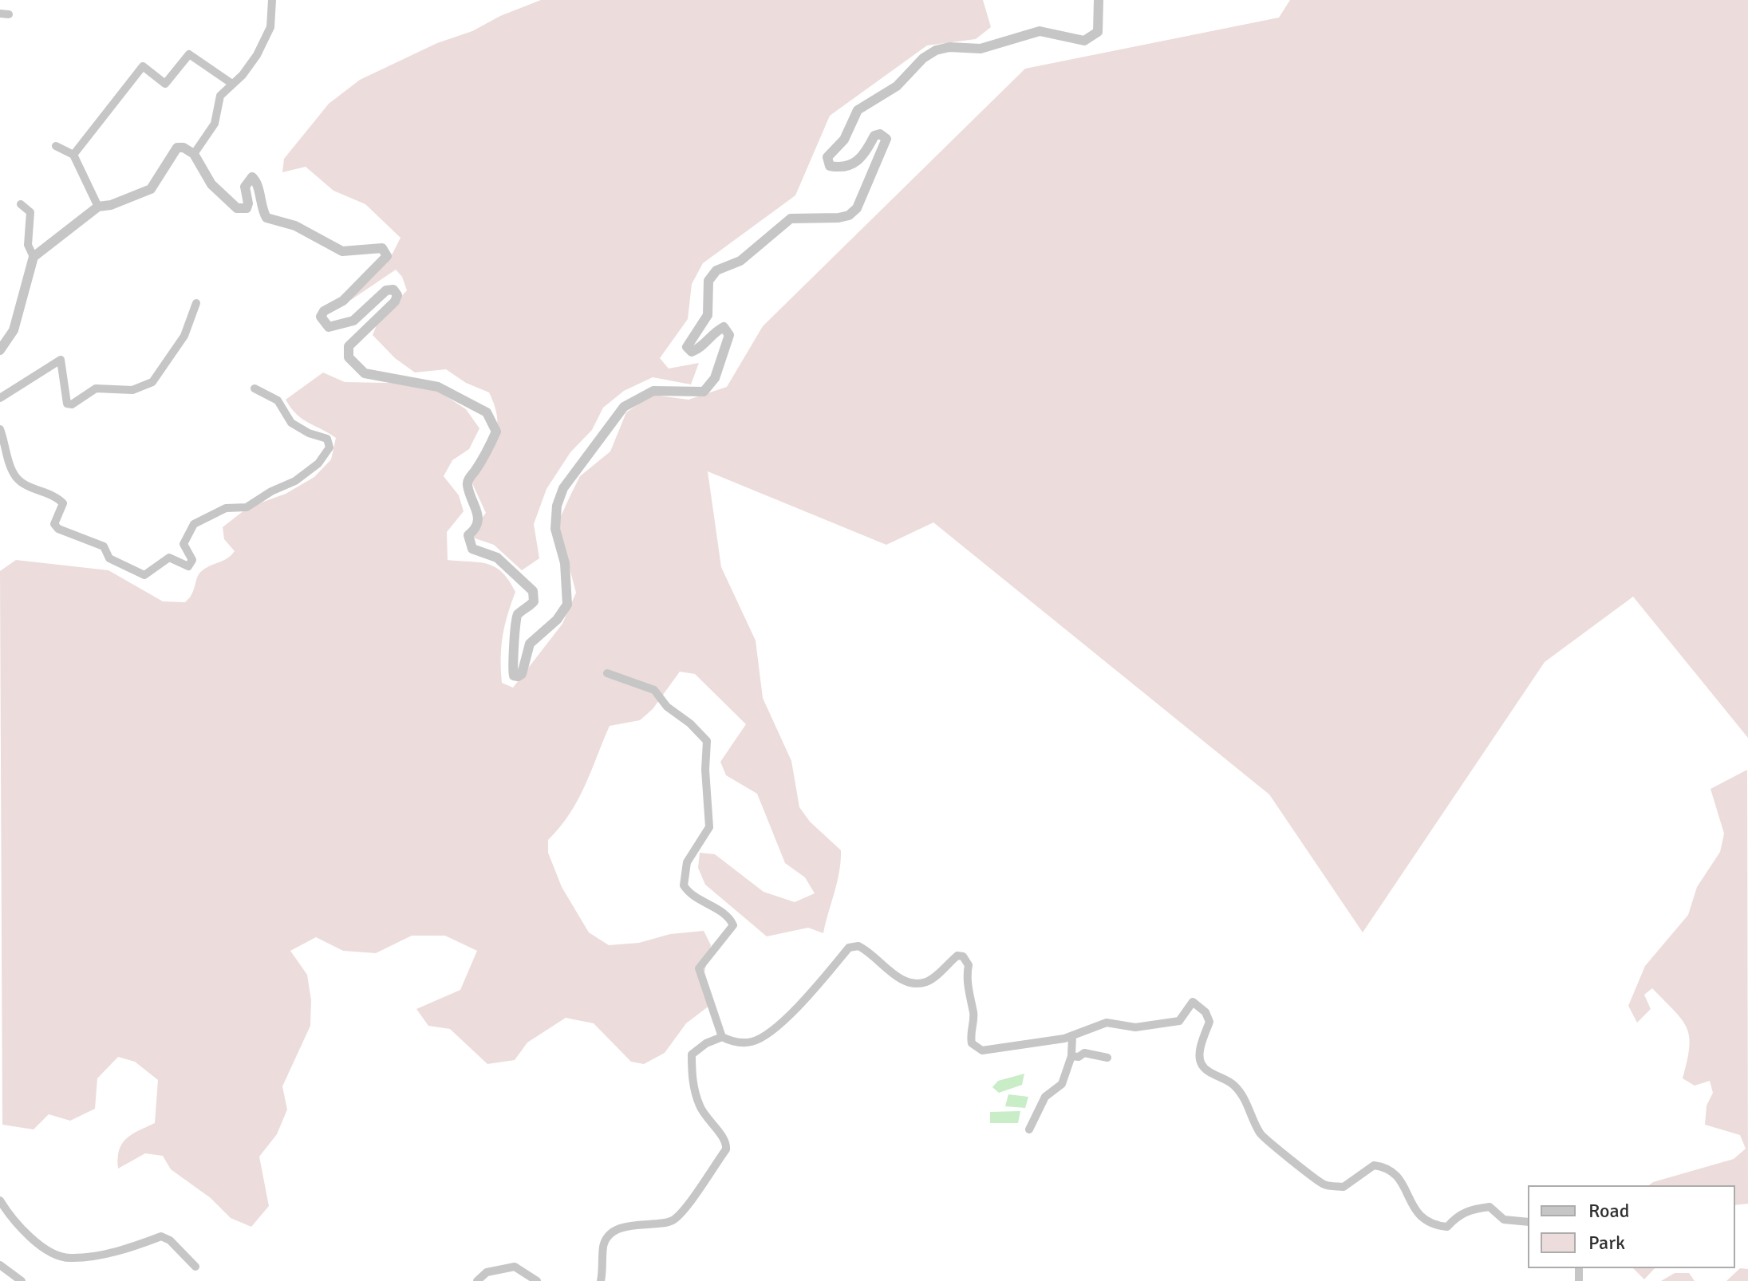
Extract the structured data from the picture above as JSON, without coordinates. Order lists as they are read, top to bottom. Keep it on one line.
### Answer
{"legend":["Road","Park"]}
